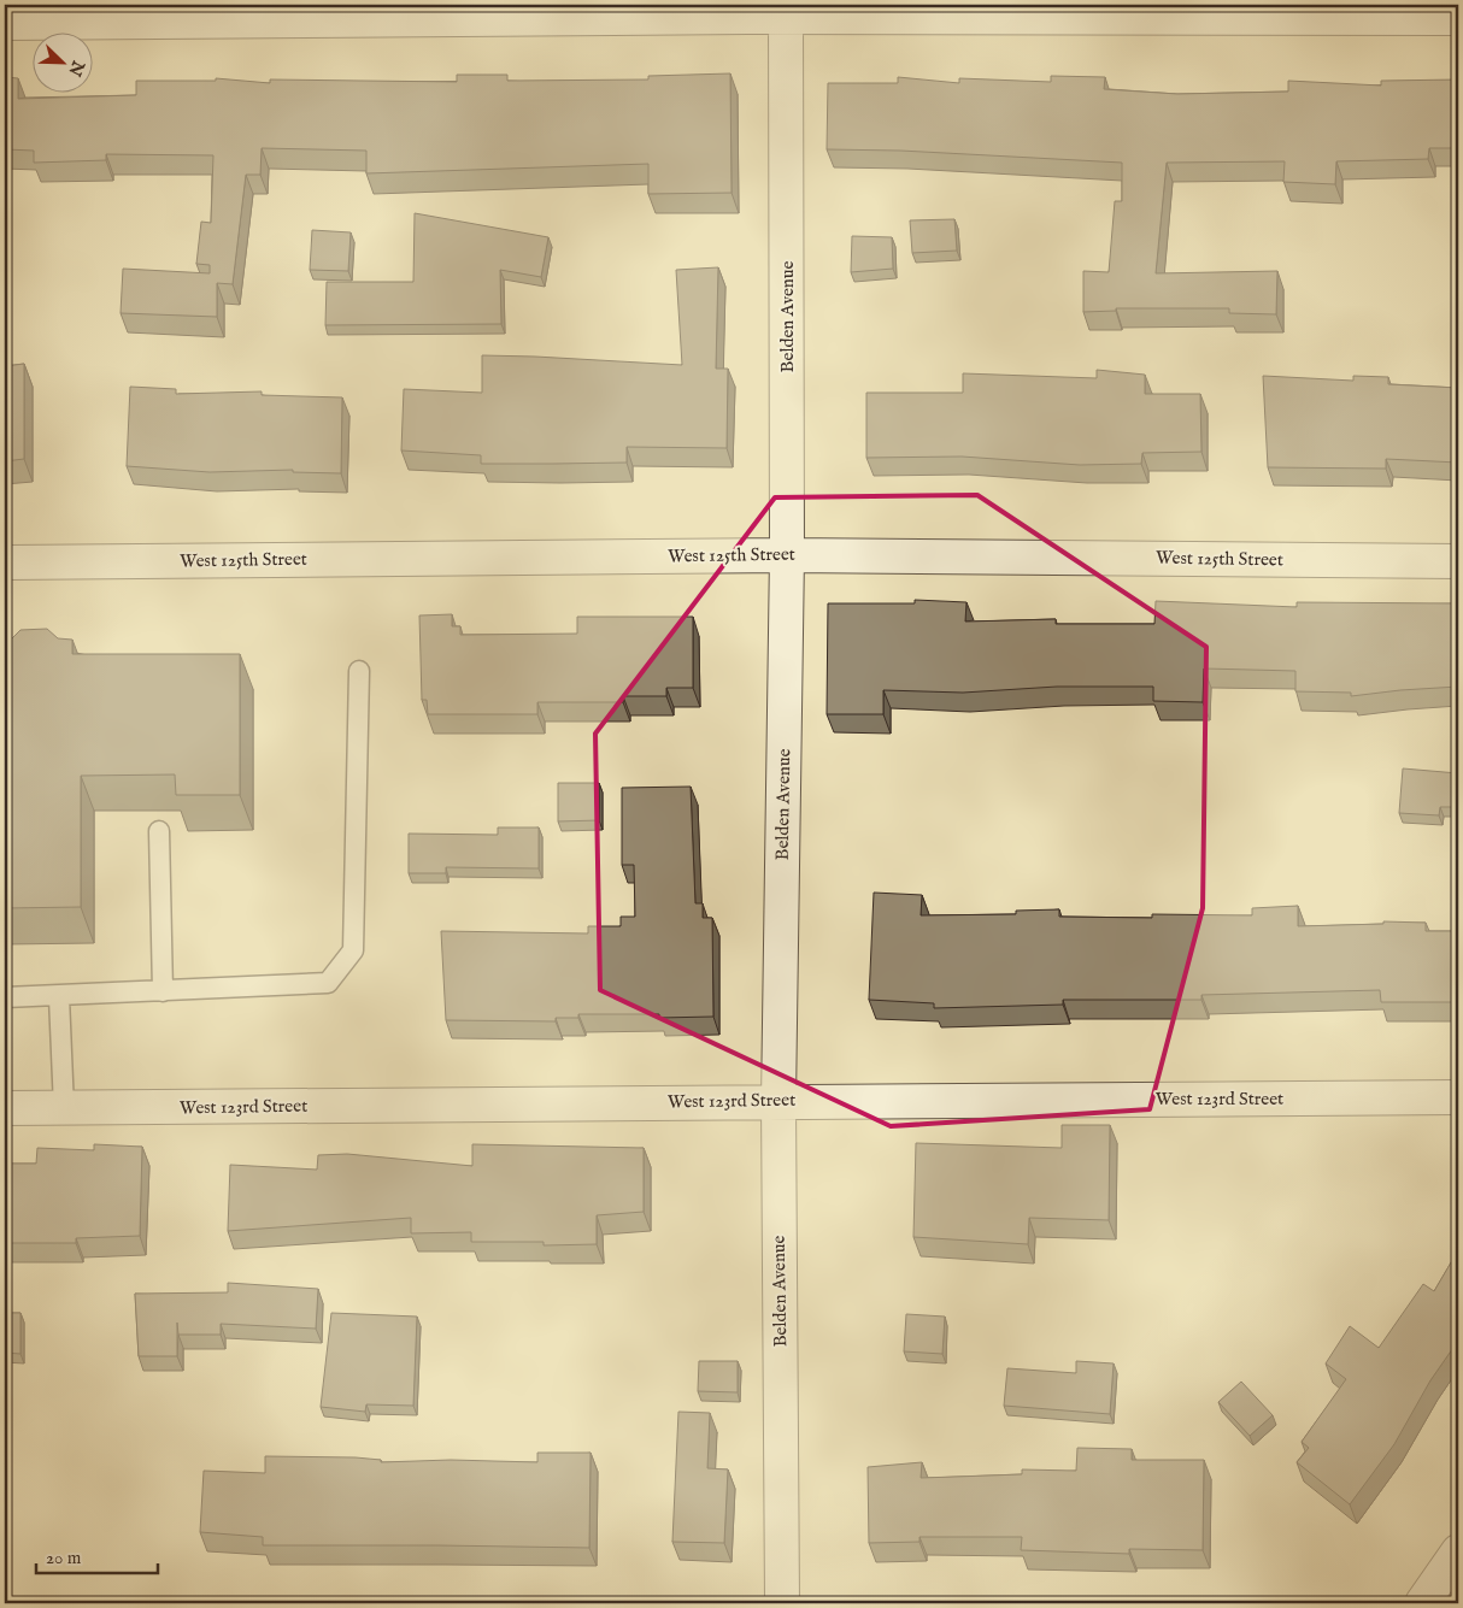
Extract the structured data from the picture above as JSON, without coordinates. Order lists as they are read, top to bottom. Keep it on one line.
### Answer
{"streets":{"street":["Belden Avenue","West 125th Street","West 123rd Street"]},"crossings":[["Belden Avenue","West 125th Street"],["Belden Avenue","West 123rd Street"]],"scale_bar":"20 m","north":"bottom right"}
